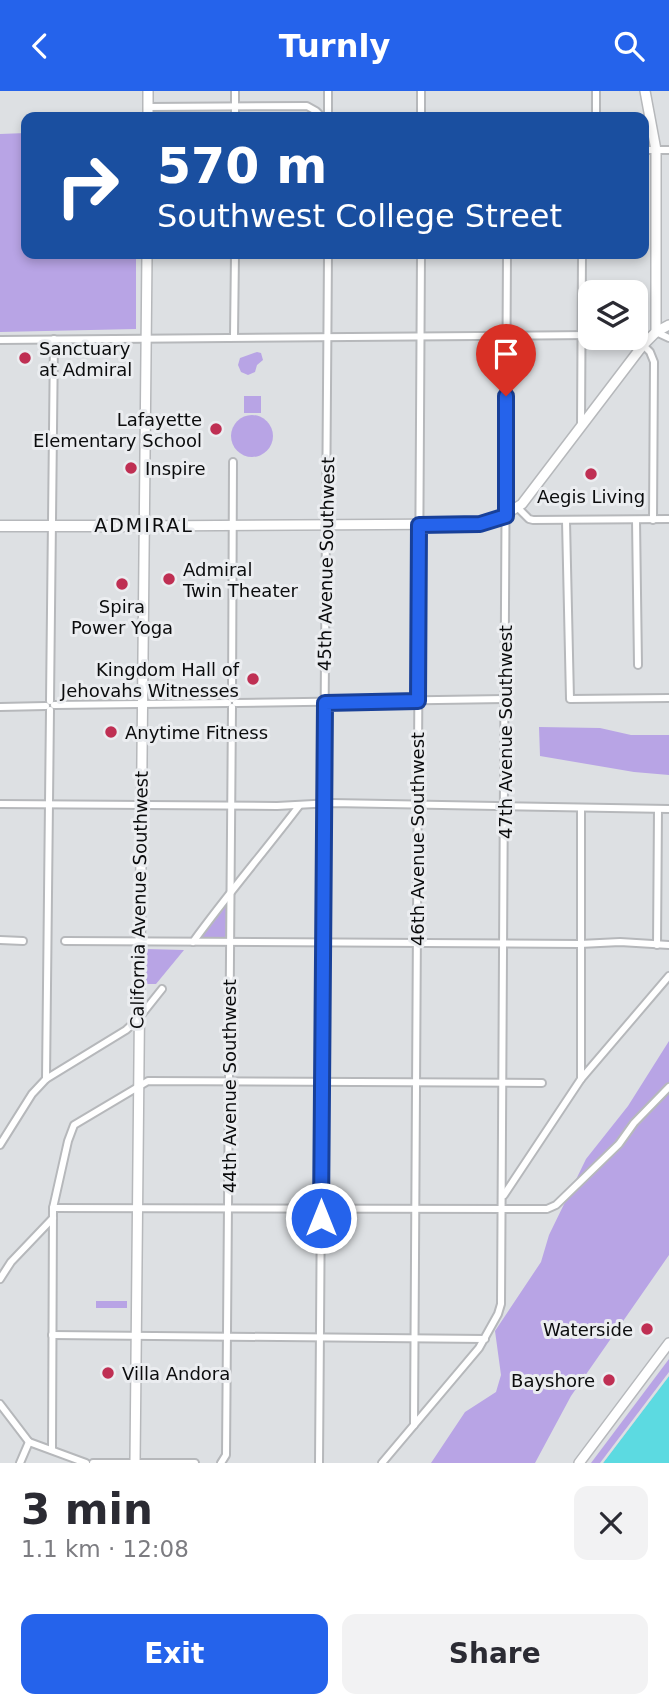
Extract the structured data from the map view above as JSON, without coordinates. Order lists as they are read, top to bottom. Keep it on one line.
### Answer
{"streets":{"main road":["California Avenue Southwest"],"street":["45th Avenue Southwest","47th Avenue Southwest","46th Avenue Southwest","44th Avenue Southwest"]},"crossings":[["47th Avenue Southwest","46th Avenue Southwest"]],"districts":["ADMIRAL"],"places":["Sanctuary at Admiral","Lafayette Elementary School","Inspire","Aegis Living","Admiral Twin Theater","Spira Power Yoga","Kingdom Hall of Jehovahs Witnesses","Anytime Fitness","Waterside","Villa Andora","Bayshore"],"page":{"header":"Turnly","turn":["570 m","Southwest College Street"],"heading":["3 min","1.1 km · 12:08"],"buttons":["Exit","Share"]}}
